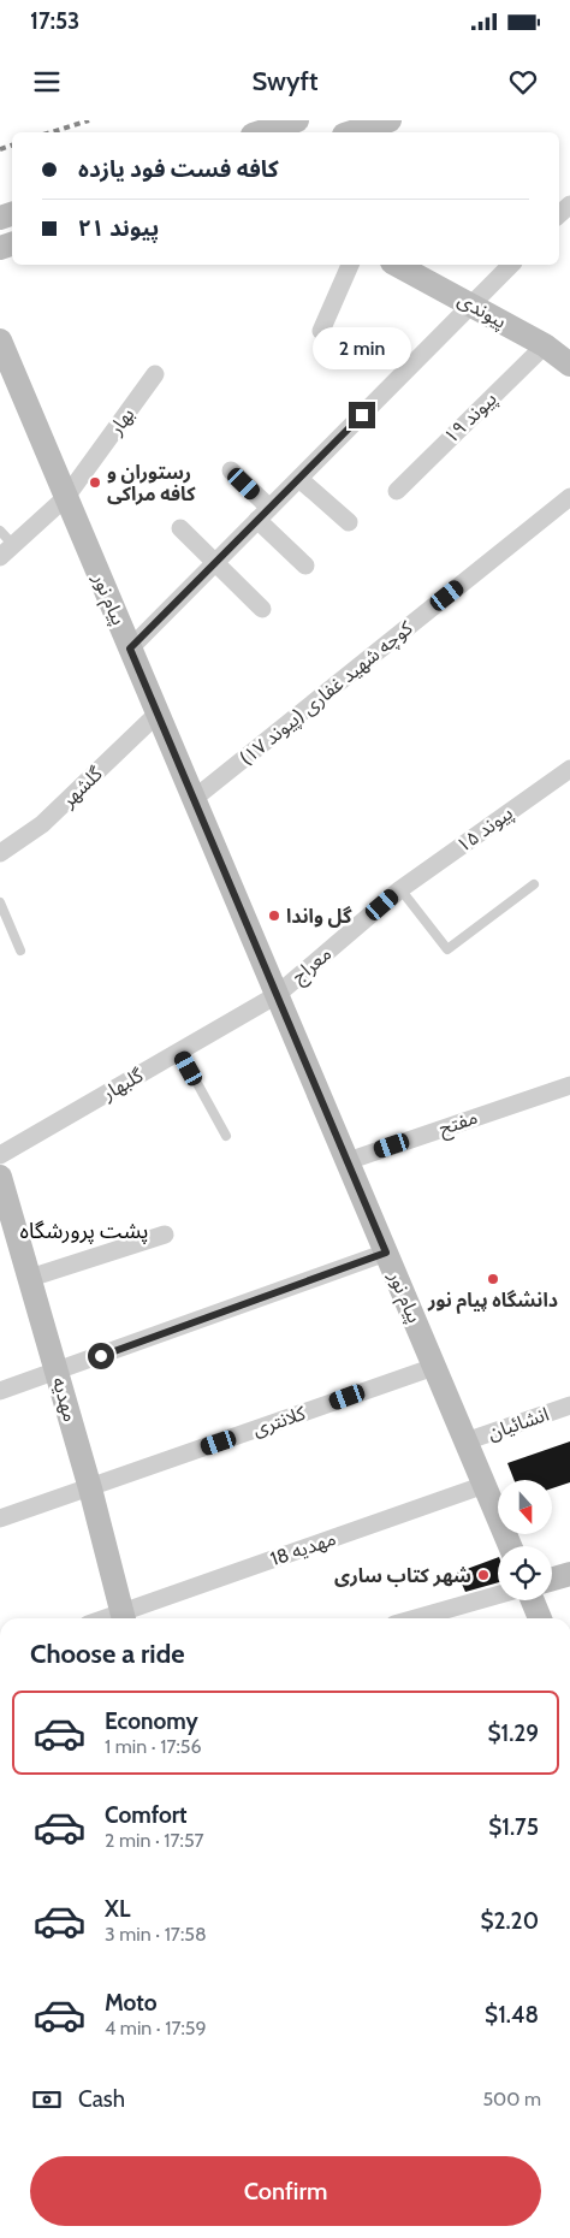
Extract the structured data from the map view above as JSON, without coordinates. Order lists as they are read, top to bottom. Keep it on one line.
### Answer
{"streets":{"main road":["پیوندی","پیام نور","مهدیه"],"street":["پیوند ۱۹","بهار","کوچه شهید غفاری (پیوند ۱۷)","گلشهر","پیوند ۱۵","معراج","گلبهار","مفتح","کلانتری","انشائیان","مهدیه 18"]},"crossings":[["پیوندی","پیوند ۱۹"],["بهار","پیام نور"],["پیام نور","کوچه شهید غفاری (پیوند ۱۷)"],["پیام نور","گلشهر"],["پیام نور","معراج"],["پیام نور","گلبهار"],["پیام نور","مفتح"],["پیام نور","کلانتری"],["پیام نور","انشائیان"],["پیام نور","مهدیه 18"],["پیوند ۱۵","معراج"],["معراج","گلبهار"],["مهدیه","کلانتری"],["مهدیه","مهدیه 18"]],"districts":["پشت پرورشگاه"],"places":["رستوران و کافه مراکی","گل واندا","دانشگاه پیام نور","شهر کتاب ساری"],"north":"bottom","page":{"status":"17:53","header":"Swyft","banner":["کافه فست فود یازده","پیوند ۲۱"],"bubble":"2 min","heading":"Choose a ride","list":[{"name":"Economy","note":"1 min · 17:56","value":"$1.29"},{"name":"Comfort","note":"2 min · 17:57","value":"$1.75"},{"name":"XL","note":"3 min · 17:58","value":"$2.20"},{"name":"Moto","note":"4 min · 17:59","value":"$1.48"}],"pay":["Cash","500 m"],"buttons":"Confirm"}}
